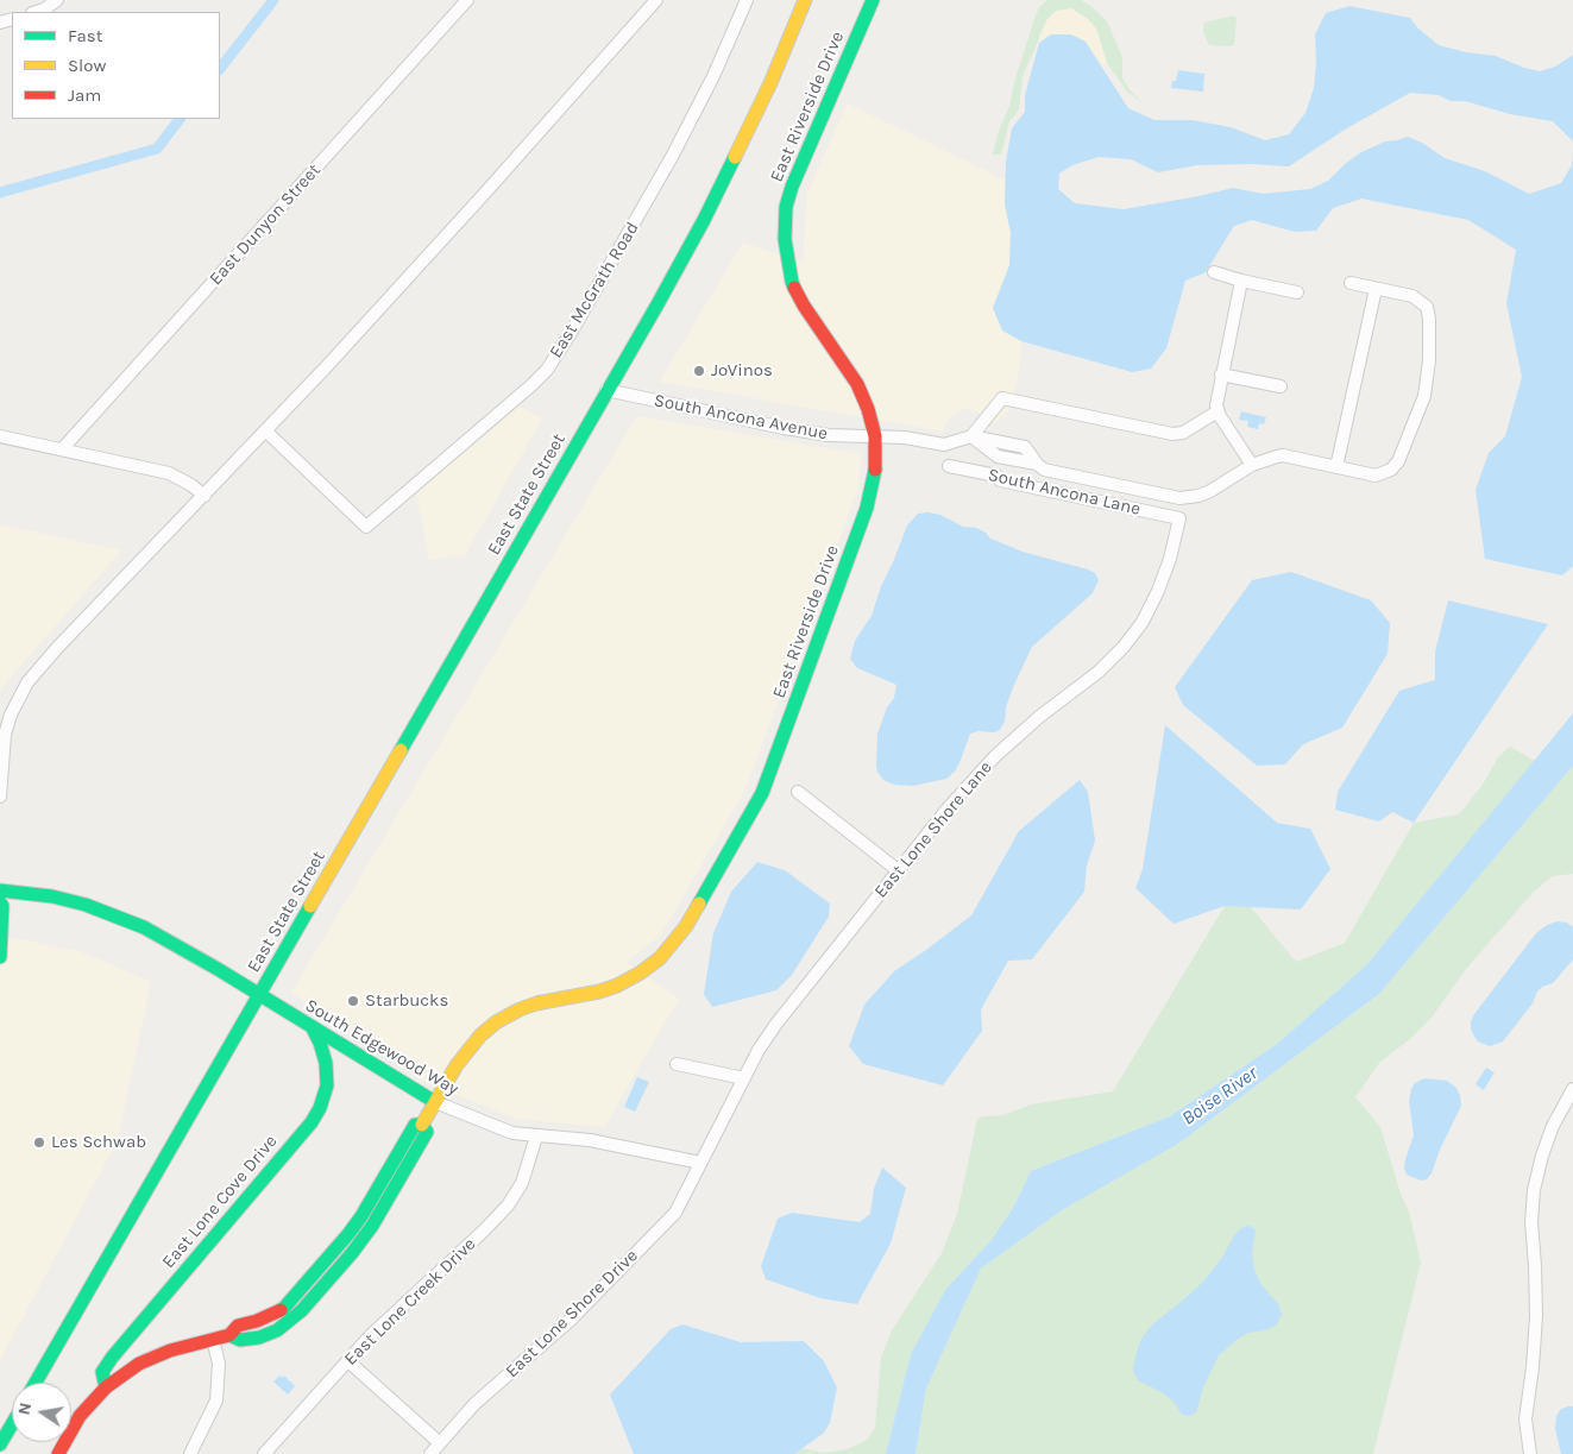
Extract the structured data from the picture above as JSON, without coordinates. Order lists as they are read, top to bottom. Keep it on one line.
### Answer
{"streets":{"main road":["East Riverside Drive","East State Street","South Edgewood Way","East Lone Cove Drive"],"street":["East Dunyon Street","East McGrath Road","South Ancona Avenue","South Ancona Lane","East Lone Shore Lane","East Lone Creek Drive","East Lone Shore Drive"]},"crossings":[["East Riverside Drive","South Ancona Avenue"],["East Riverside Drive","South Edgewood Way"],["East Riverside Drive","East Lone Cove Drive"],["South Ancona Avenue","East State Street"],["South Ancona Lane","East Lone Shore Lane"],["East State Street","South Edgewood Way"],["East Lone Shore Lane","South Edgewood Way"],["East Lone Shore Lane","East Lone Shore Drive"],["South Edgewood Way","East Lone Cove Drive"],["South Edgewood Way","East Lone Creek Drive"],["South Edgewood Way","East Lone Shore Drive"]],"water":["Boise River"],"places":["JoVinos","Starbucks","Les Schwab"],"legend":["Fast","Slow","Jam"],"north":"left"}
